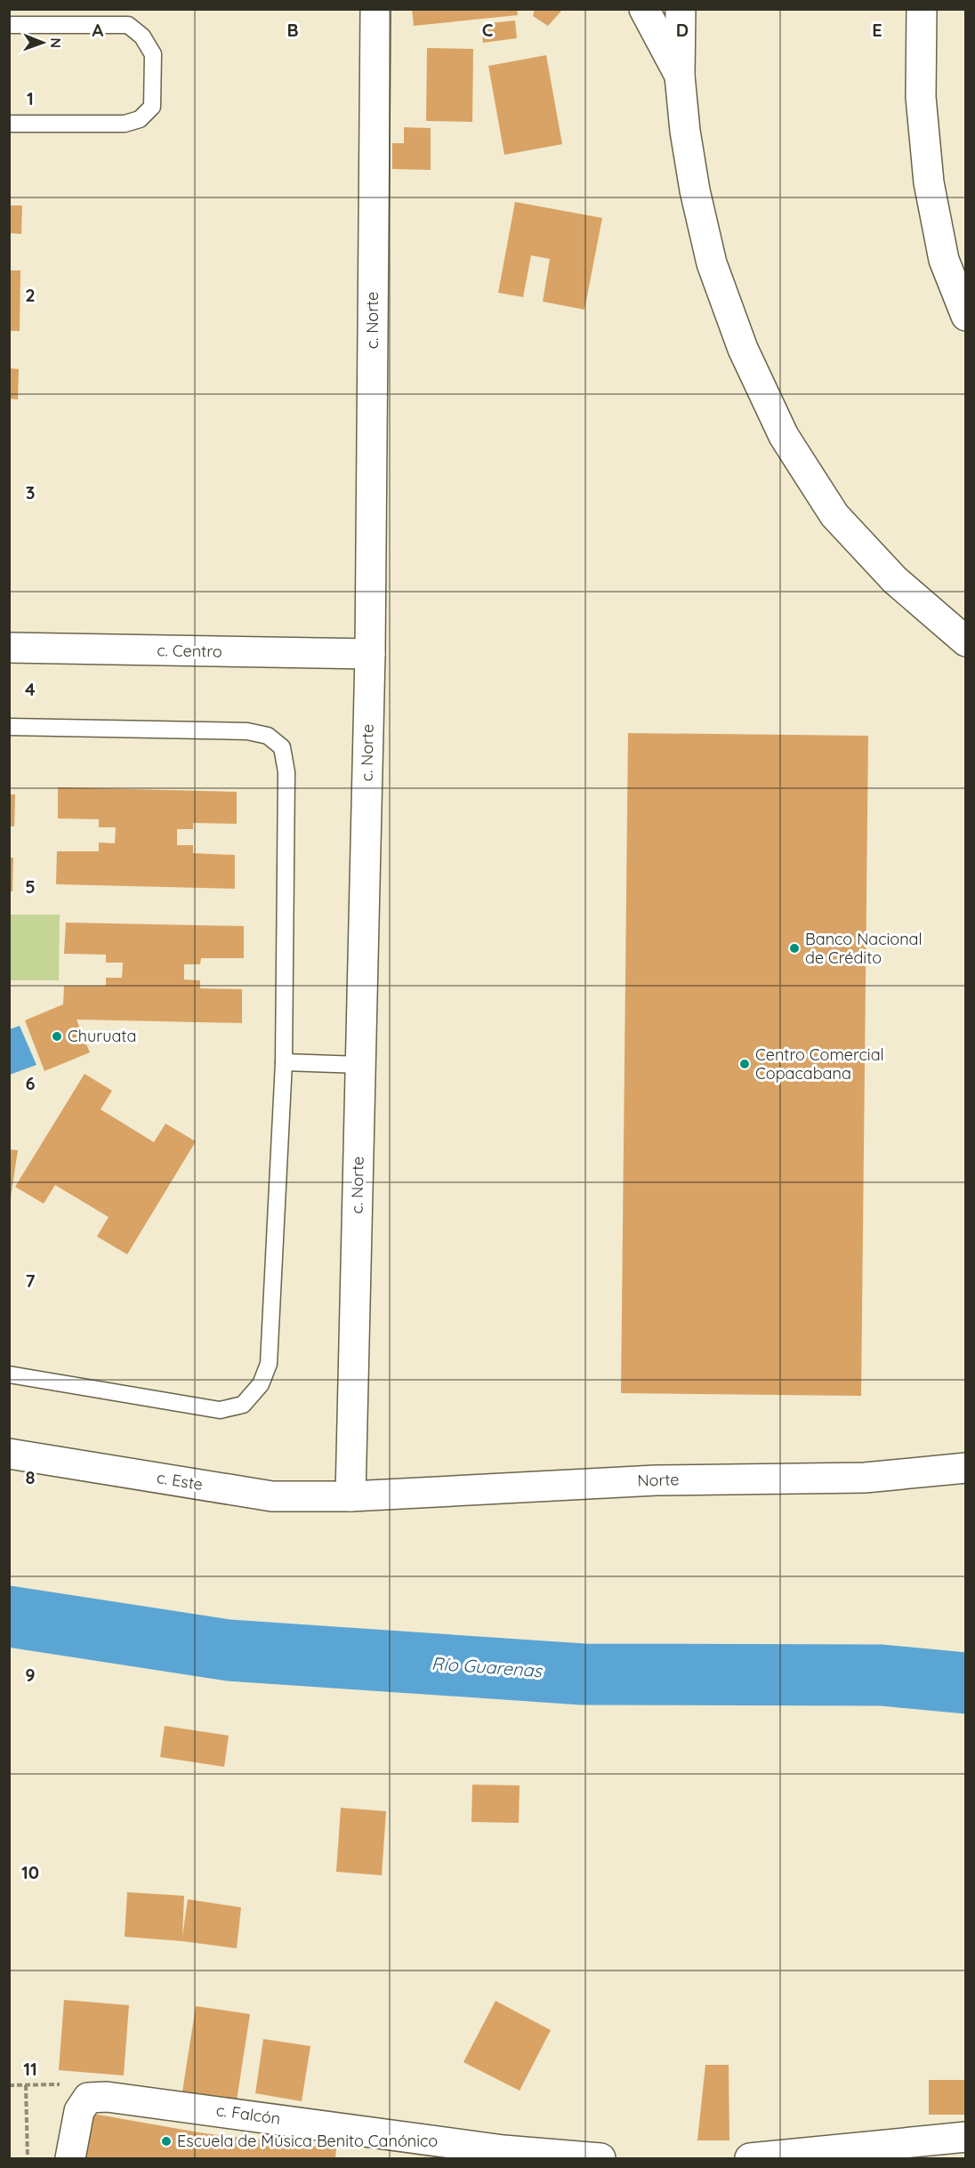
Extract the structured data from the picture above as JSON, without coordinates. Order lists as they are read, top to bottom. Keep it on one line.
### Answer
{"streets":{"street":["c. Norte","c. Centro","Norte","c. Este","c. Falcón"]},"crossings":[["c. Norte","c. Centro"],["c. Norte","Norte"],["c. Norte","c. Este"],["Norte","c. Este"]],"water":["Río Guarenas"],"places":["Banco Nacional de Crédito","Churuata","Centro Comercial Copacabana","Escuela de Música Benito Canónico"],"north":"right","grid":{"columns":["A","B","C","D","E"],"rows":["1","2","3","4","5","6","7","8","9","10","11"]}}
